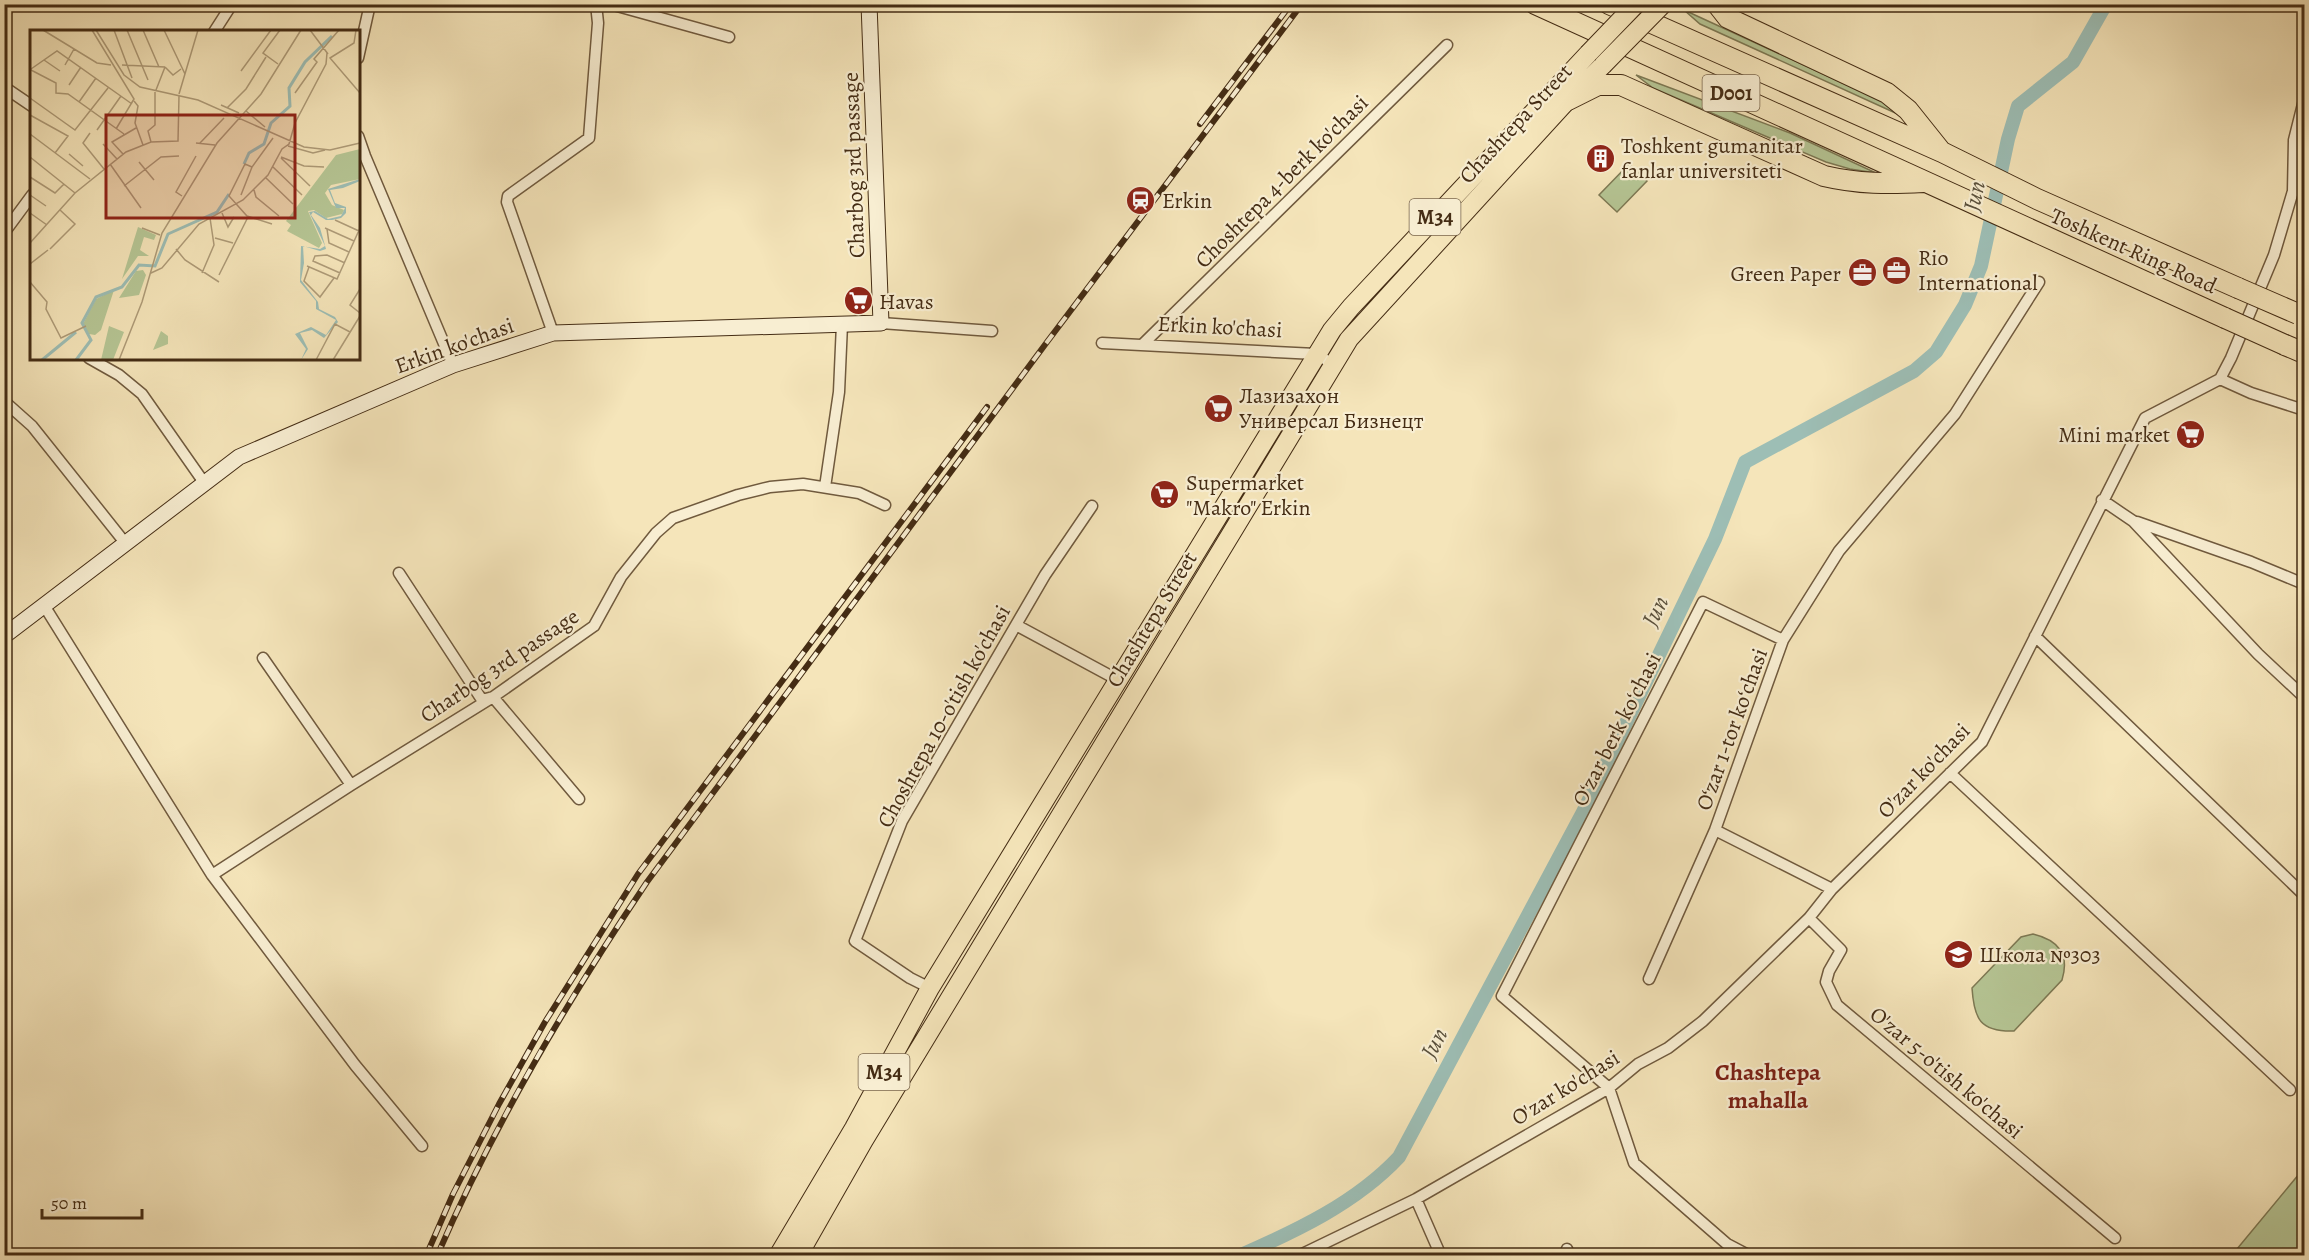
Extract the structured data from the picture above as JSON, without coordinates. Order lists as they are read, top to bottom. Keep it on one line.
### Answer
{"streets":{"highway":["D001","Toshkent Ring Road"],"main road":["Chashtepa Street","Charbog 3rd passage","M34","Erkin ko'chasi"],"street":["Choshtepa 4-berk ko'chasi","Chаrbog 3rd passage","Choshtepa 10-o'tish ko'chasi","Oʻzar berk koʻchasi","O‘zar 1-tor koʻchasi","O'zar ko'chasi","O'zar 5-o'tish ko'chasi"]},"crossings":[["D001","Toshkent Ring Road"],["Chashtepa Street","Erkin ko'chasi"],["Chashtepa Street","Choshtepa 10-o'tish ko'chasi"],["Charbog 3rd passage","Erkin ko'chasi"],["Choshtepa 4-berk ko'chasi","Erkin ko'chasi"],["Oʻzar berk koʻchasi","O‘zar 1-tor koʻchasi"],["Oʻzar berk koʻchasi","O'zar ko'chasi"],["O‘zar 1-tor koʻchasi","O'zar ko'chasi"],["O'zar ko'chasi","O'zar 5-o'tish ko'chasi"]],"districts":["Chashtepa mahalla"],"water":["Jun"],"places":{"building":["Toshkent gumanitar fanlar universiteti"],"station":["Erkin"],"office":["Rio International","Green Paper"],"supermarket":["Havas","Лазизахон Универсал Бизнецт","Mini market","Supermarket \"Makro\" Erkin"],"school or university":["Школа №303"]},"scale_bar":"50 m"}
